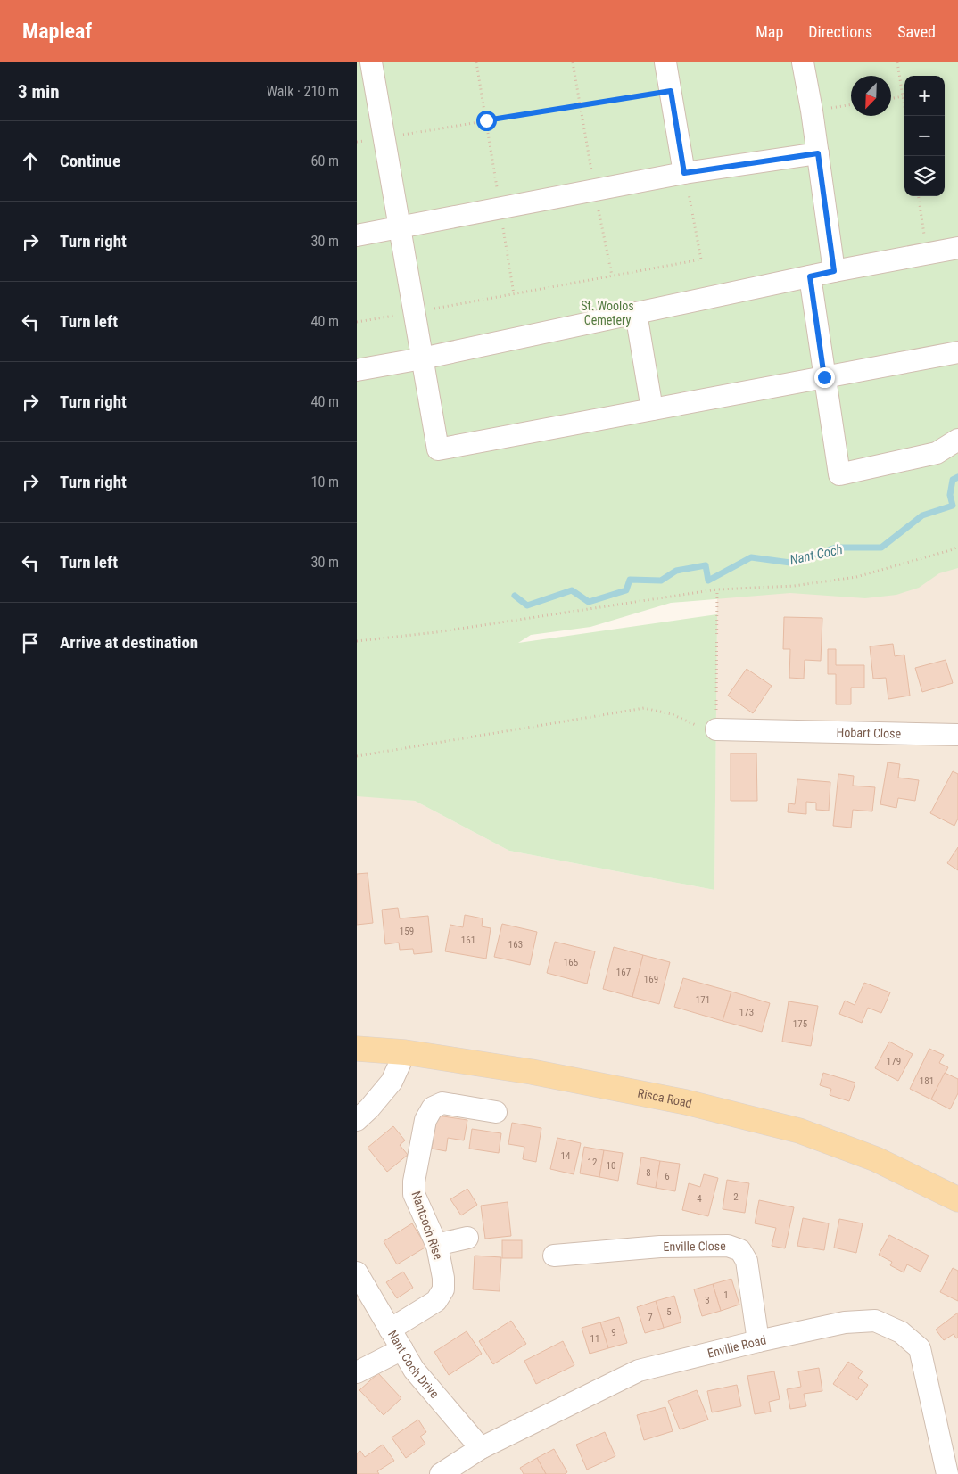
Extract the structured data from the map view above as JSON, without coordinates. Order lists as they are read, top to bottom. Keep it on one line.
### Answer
{"streets":{"main road":["Risca Road"],"street":["Hobart Close","Nantcoch Rise","Enville Close","Enville Road","Nant Coch Drive"]},"crossings":[["Nantcoch Rise","Nant Coch Drive"],["Enville Close","Enville Road"],["Enville Road","Nant Coch Drive"]],"water":["Nant Coch"],"parks":["St. Woolos Cemetery"],"house_numbers":["159","161","163","165","167","169","171","173","175","179","181","14","12","10","8","6","2","4","1","3","5","7","9","11"],"north":"bottom left","page":{"header":"Mapleaf","nav":["Map","Directions","Saved"],"heading":["3 min","Walk · 210 m"],"map_buttons":["+","−"],"list":[["Continue","60 m"],["Turn right","30 m"],["Turn left","40 m"],["Turn right","40 m"],["Turn right","10 m"],["Turn left","30 m"],"Arrive at destination"]}}
